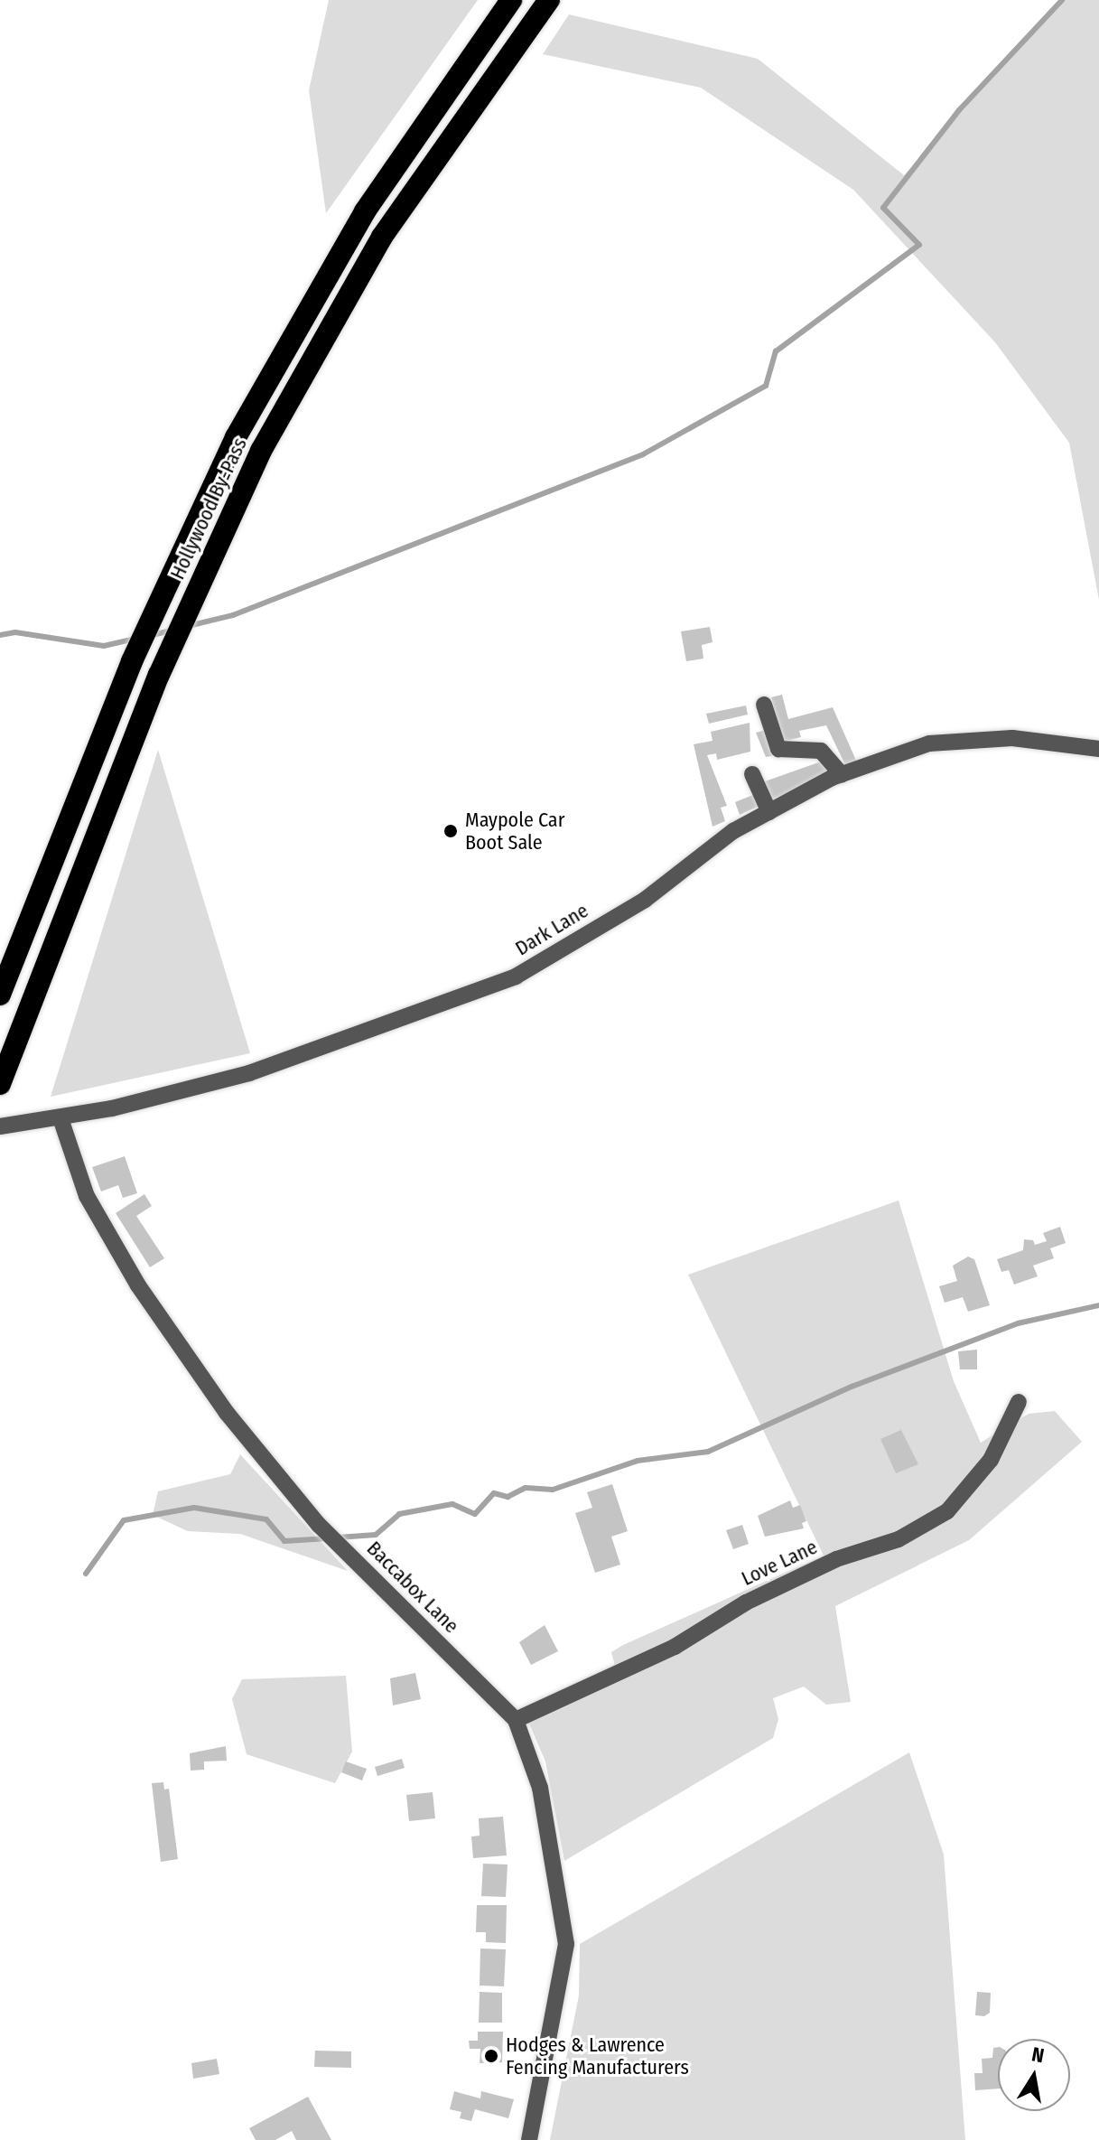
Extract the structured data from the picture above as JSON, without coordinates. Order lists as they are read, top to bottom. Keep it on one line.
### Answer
{"streets":{"highway":["Hollywood By-Pass"],"street":["Dark Lane","Love Lane","Baccabox Lane"]},"crossings":[["Dark Lane","Baccabox Lane"],["Love Lane","Baccabox Lane"]],"places":["Maypole Car Boot Sale","Hodges & Lawrence Fencing Manufacturers"],"north":"top"}
